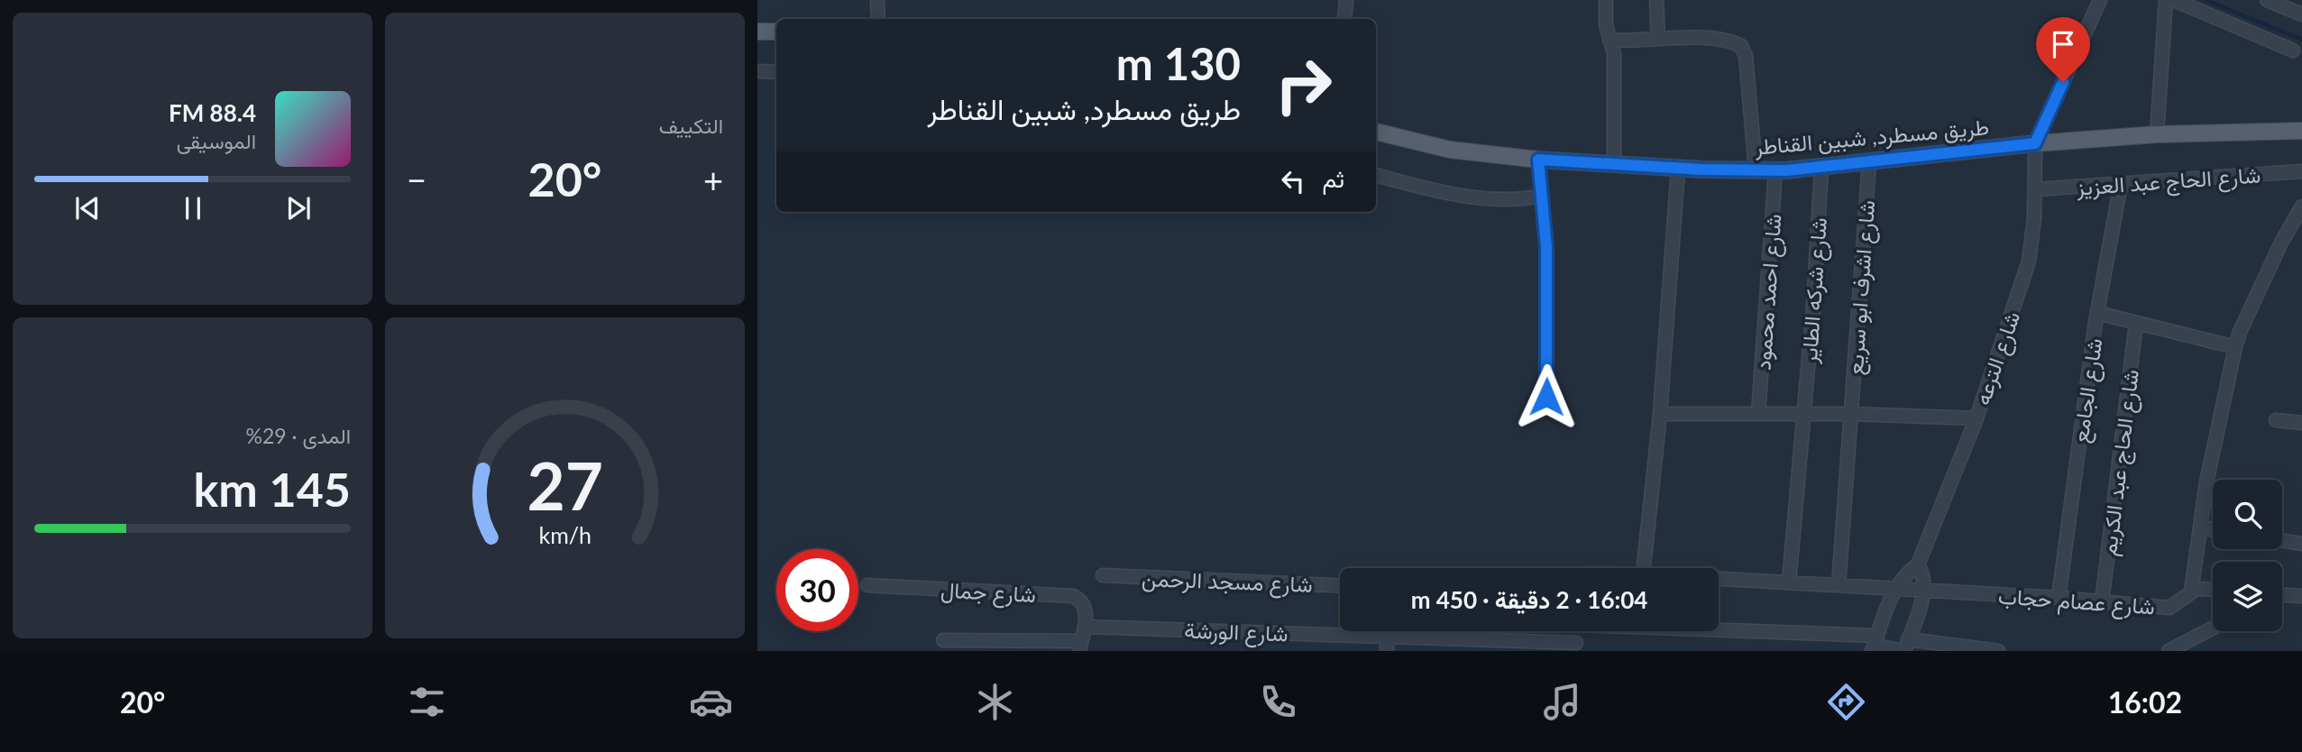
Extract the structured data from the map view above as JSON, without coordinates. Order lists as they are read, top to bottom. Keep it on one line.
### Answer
{"streets":{"main road":["طريق مسطرد, شبين القناطر"],"street":["شارع الحاج عبد العزيز","شارع اشرف ابو سريع","شارع شركه الطاير","شارع احمد محمود","شارع الترعه","شارع الجامع","شارع الحاج عبد الكريم","شارع مسجد الرحمن","شارع جمال","شارع عصام حجاب","شارع الورشة"]},"crossings":[["طريق مسطرد, شبين القناطر","شارع اشرف ابو سريع"],["طريق مسطرد, شبين القناطر","شارع شركه الطاير"],["طريق مسطرد, شبين القناطر","شارع احمد محمود"],["طريق مسطرد, شبين القناطر","شارع الترعه"],["شارع الحاج عبد العزيز","شارع الترعه"],["شارع الحاج عبد العزيز","شارع الجامع"],["شارع اشرف ابو سريع","شارع عصام حجاب"],["شارع شركه الطاير","شارع عصام حجاب"],["شارع الترعه","شارع عصام حجاب"],["شارع الجامع","شارع عصام حجاب"],["شارع الحاج عبد الكريم","شارع عصام حجاب"],["شارع جمال","شارع الورشة"]],"page":{"tile":["التكييف",["المدى · 29%","145 km"]],"turn":["130 m","طريق مسطرد, شبين القناطر"],"song":["88.4 FM","الموسيقى"],"then":"ثم","heat":["−","20°","+"],"limit":"30","trip":"16:04 · 2 دقيقة · 450 m","tabs":["16:02","20°"],"gauge":["27","km/h"]}}
